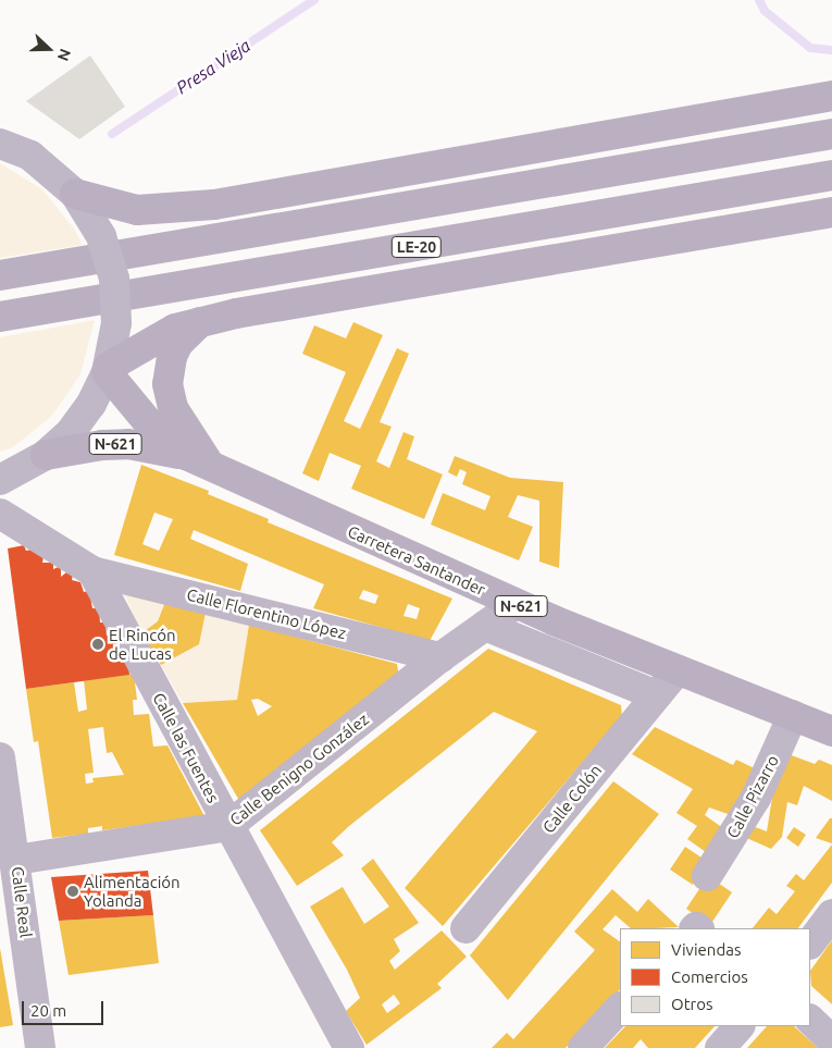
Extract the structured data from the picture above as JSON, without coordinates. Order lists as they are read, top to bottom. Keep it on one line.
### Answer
{"streets":{"highway":["LE-20","N-621","Carretera Santander"],"street":["Calle Florentino López","Calle las Fuentes","Calle Benigno González","Calle Pizarro","Calle Colón","Calle Real"]},"crossings":[["N-621","Carretera Santander"],["Carretera Santander","Calle Benigno González"],["Carretera Santander","Calle Pizarro"],["Carretera Santander","Calle Colón"],["Calle Florentino López","Calle las Fuentes"],["Calle Florentino López","Calle Benigno González"],["Calle las Fuentes","Calle Benigno González"],["Calle Benigno González","Calle Real"]],"water":["Presa Vieja"],"places":["El Rincón de Lucas","Alimentación Yolanda"],"legend":["Viviendas","Comercios","Otros"],"scale_bar":"20 m","north":"right"}
